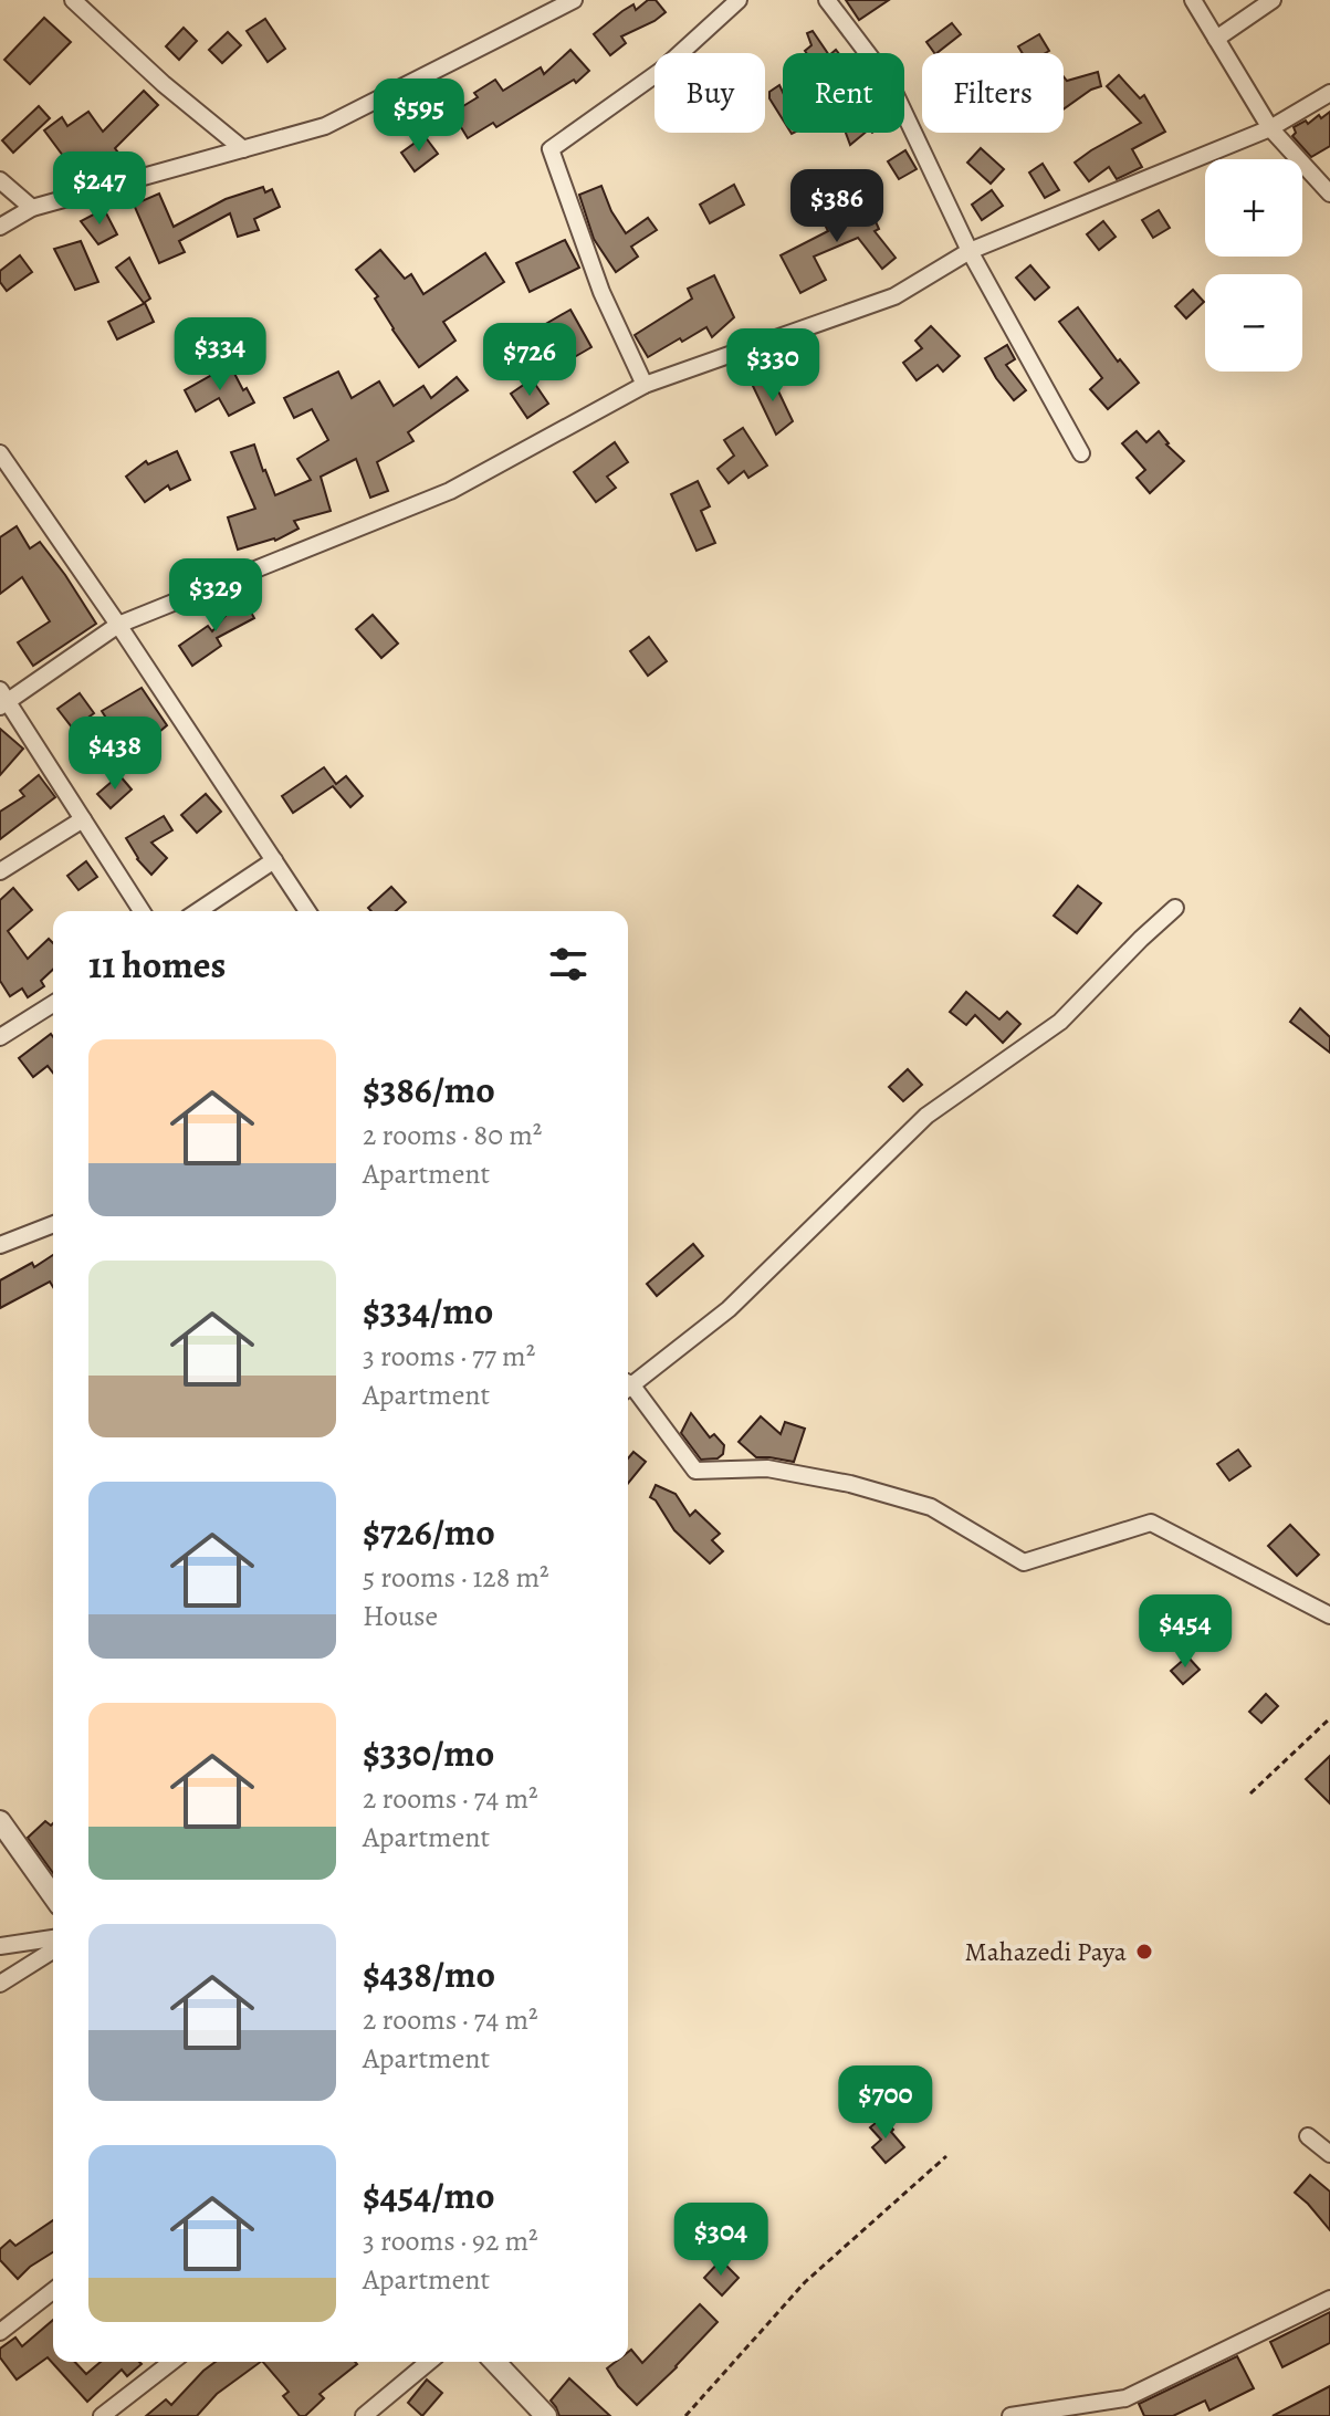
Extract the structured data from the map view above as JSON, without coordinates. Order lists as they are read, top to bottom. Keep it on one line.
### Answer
{"places":["Mahazedi Paya"],"page":{"chip":["Buy","Rent","Filters"],"price":["$595","$247","$386","$334","$726","$330","$329","$438","$454","$700","$304"],"map_buttons":["+","−"],"heading":"11 homes","list":[{"name":"$386/mo","note":"2 rooms · 80 m² · Apartment"},{"name":"$334/mo","note":"3 rooms · 77 m² · Apartment"},{"name":"$726/mo","note":"5 rooms · 128 m² · House"},{"name":"$330/mo","note":"2 rooms · 74 m² · Apartment"},{"name":"$438/mo","note":"2 rooms · 74 m² · Apartment"},{"name":"$454/mo","note":"3 rooms · 92 m² · Apartment"}]}}
